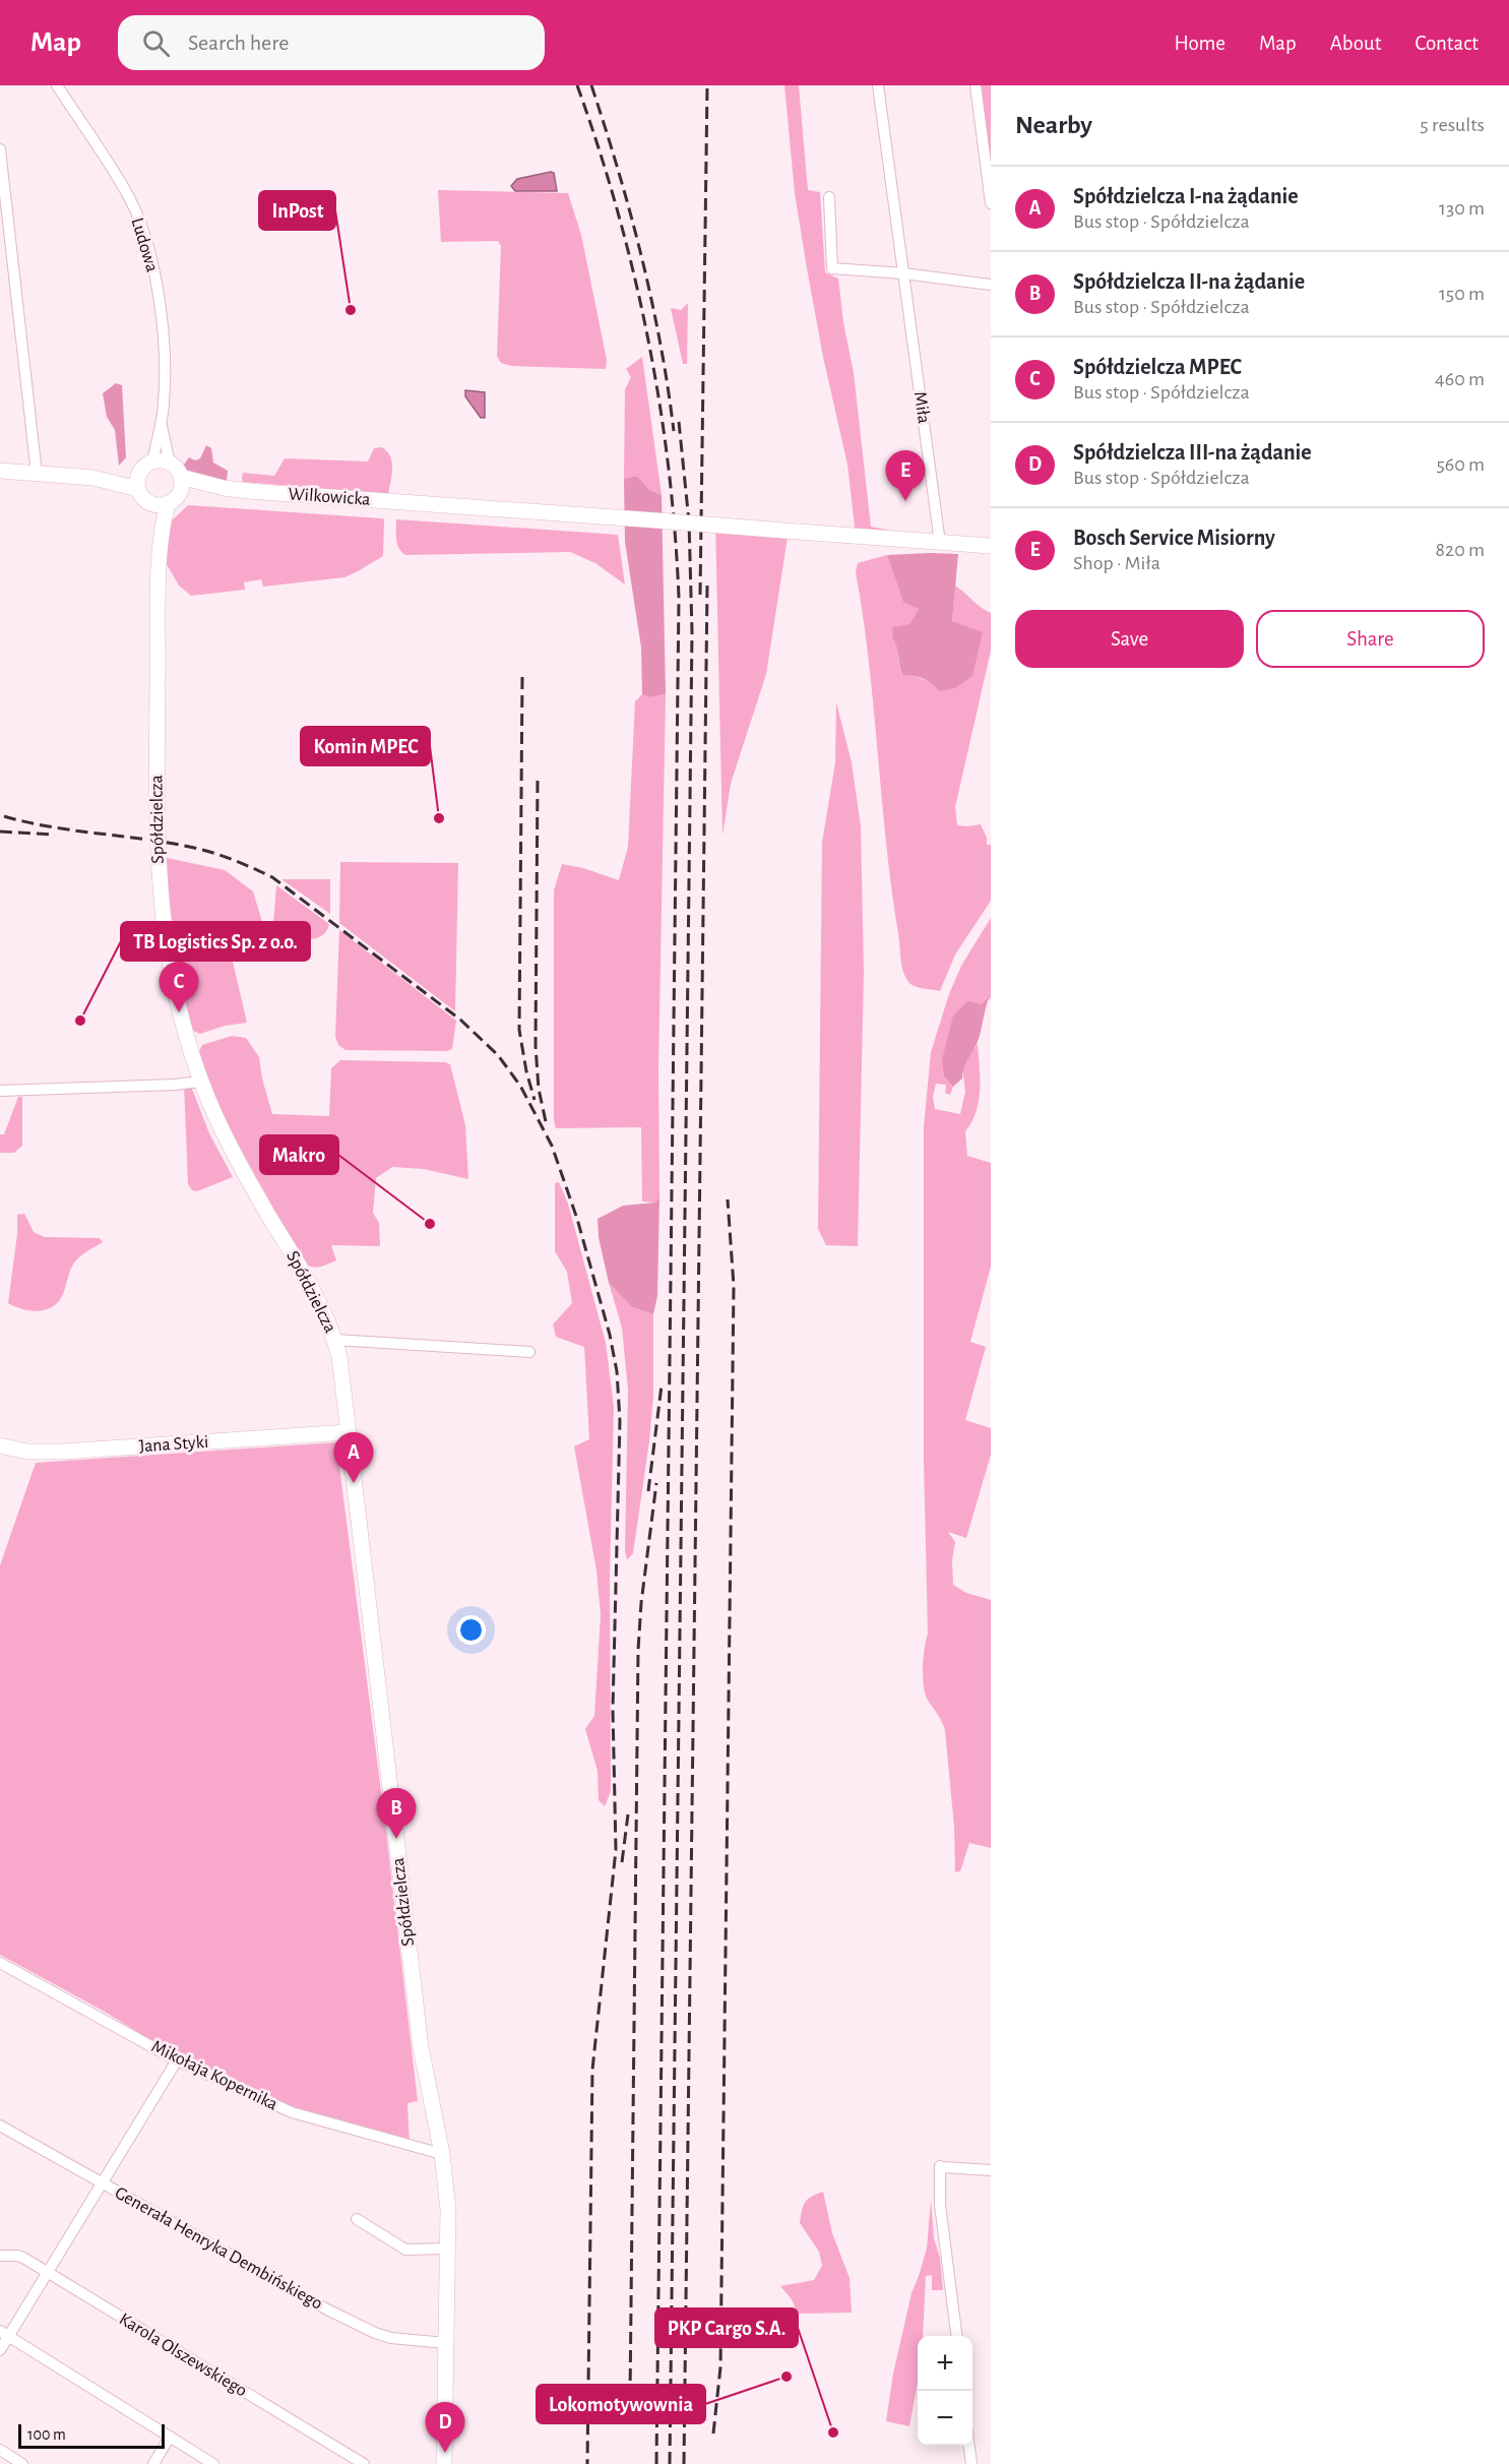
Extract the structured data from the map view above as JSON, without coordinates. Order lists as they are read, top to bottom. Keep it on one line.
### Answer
{"streets":{"street":["Ludowa","Miła","Wilkowicka","Spółdzielcza","Jana Styki","Mikołaja Kopernika","Generała Henryka Dembińskiego","Karola Olszewskiego"]},"crossings":[["Ludowa","Wilkowicka"],["Ludowa","Spółdzielcza"],["Miła","Wilkowicka"],["Wilkowicka","Spółdzielcza"],["Spółdzielcza","Jana Styki"],["Spółdzielcza","Mikołaja Kopernika"],["Spółdzielcza","Generała Henryka Dembińskiego"]],"places":["InPost","Komin MPEC","TB Logistics Sp. z o.o.","Makro","Lokomotywownia","PKP Cargo S.A."],"scale_bar":"100 m","page":{"header":"Map","search":"Search here","nav":["Home","Map","About","Contact"],"heading":["Nearby","5 results"],"list":[{"mark":"A","name":"Spółdzielcza I-na żądanie","note":"Bus stop · Spółdzielcza","value":"130 m"},{"mark":"B","name":"Spółdzielcza II-na żądanie","note":"Bus stop · Spółdzielcza","value":"150 m"},{"mark":"C","name":"Spółdzielcza MPEC","note":"Bus stop · Spółdzielcza","value":"460 m"},{"mark":"D","name":"Spółdzielcza III-na żądanie","note":"Bus stop · Spółdzielcza","value":"560 m"},{"mark":"E","name":"Bosch Service Misiorny","note":"Shop · Miła","value":"820 m"}],"pins":["E","C","A","B","D"],"buttons":["Save","Share"],"map_buttons":["+","−"],"scale":"100 m"}}
